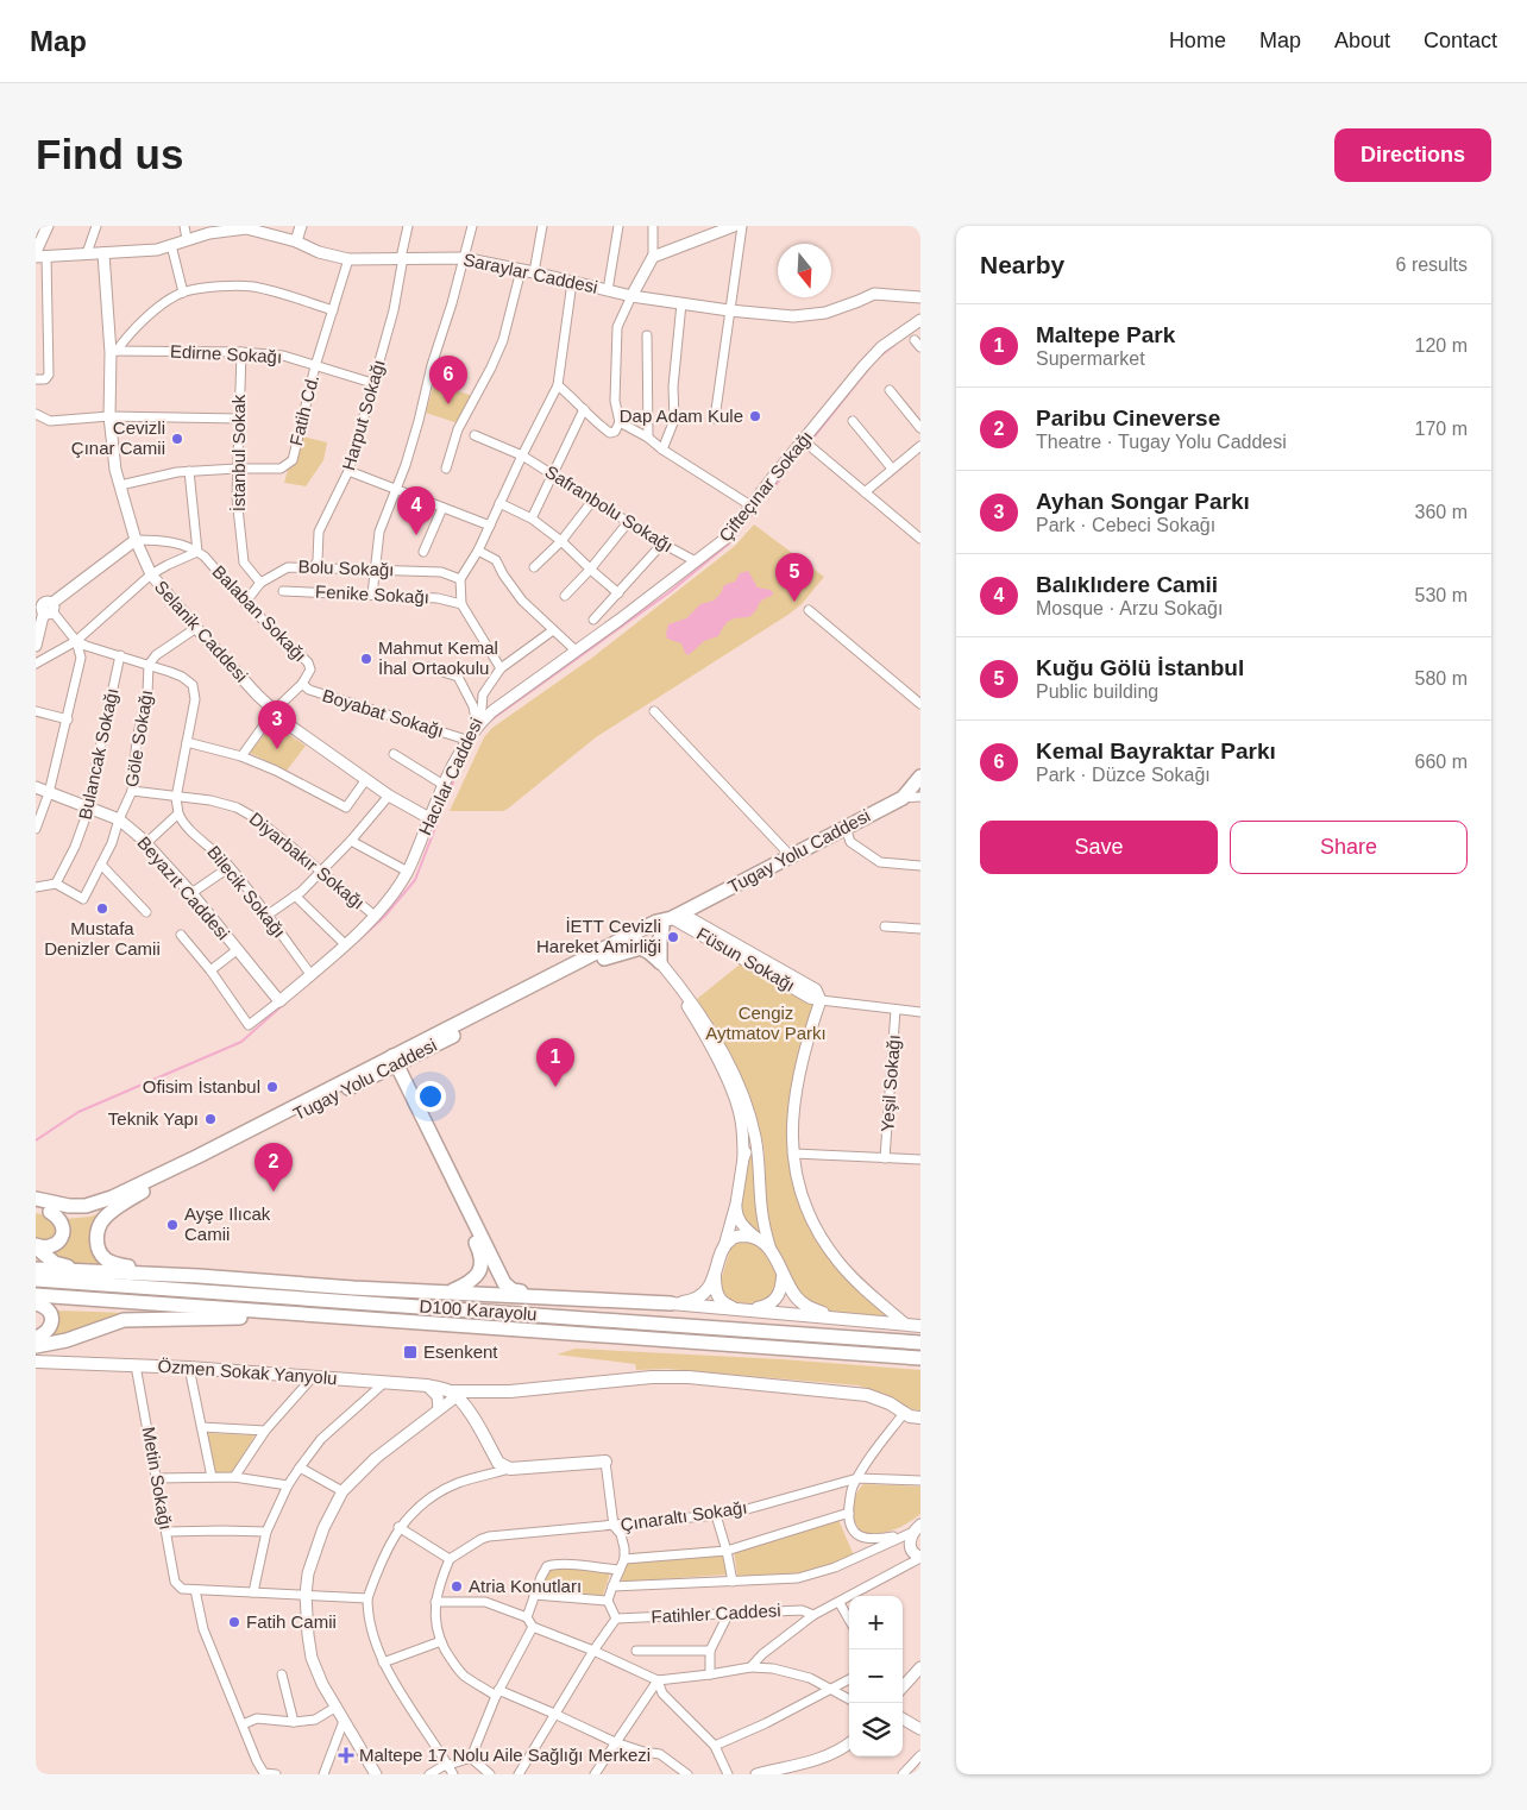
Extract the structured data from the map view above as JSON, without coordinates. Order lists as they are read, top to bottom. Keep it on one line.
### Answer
{"streets":{"main road":["Tugay Yolu Caddesi","D100 Karayolu","Özmen Sokak Yanyolu"],"street":["Saraylar Caddesi","Edirne Sokağı","Fatih Cd.","Harput Sokağı","İstanbul Sokak","Çifteçınar Sokağı","Safranbolu Sokağı","Bolu Sokağı","Fenike Sokağı","Balaban Sokağı","Selanik Caddesi","Boyabat Sokağı","Göle Sokağı","Bulancak Sokağı","Hacılar Caddesi","Diyarbakır Sokağı","Beyazıt Caddesi","Bilecik Sokağı","Füsun Sokağı","Yeşil Sokağı","Metin Sokağı","Çınaraltı Sokağı","Fatihler Caddesi"]},"crossings":[["Saraylar Caddesi","Fatih Cd."],["Saraylar Caddesi","Harput Sokağı"],["Saraylar Caddesi","Selanik Caddesi"],["Edirne Sokağı","Fatih Cd."],["Edirne Sokağı","Harput Sokağı"],["Edirne Sokağı","İstanbul Sokak"],["Edirne Sokağı","Selanik Caddesi"],["Fatih Cd.","İstanbul Sokak"],["Fatih Cd.","Selanik Caddesi"],["Harput Sokağı","Bolu Sokağı"],["İstanbul Sokak","Bolu Sokağı"],["Çifteçınar Sokağı","Safranbolu Sokağı"],["Çifteçınar Sokağı","Hacılar Caddesi"],["Bolu Sokağı","Balaban Sokağı"],["Balaban Sokağı","Selanik Caddesi"],["Balaban Sokağı","Boyabat Sokağı"],["Selanik Caddesi","Göle Sokağı"],["Selanik Caddesi","Hacılar Caddesi"],["Boyabat Sokağı","Hacılar Caddesi"],["Göle Sokağı","Bulancak Sokağı"],["Göle Sokağı","Diyarbakır Sokağı"],["Göle Sokağı","Beyazıt Caddesi"],["Bulancak Sokağı","Beyazıt Caddesi"],["Hacılar Caddesi","Diyarbakır Sokağı"],["Hacılar Caddesi","Beyazıt Caddesi"],["Hacılar Caddesi","Bilecik Sokağı"],["Tugay Yolu Caddesi","Füsun Sokağı"],["Özmen Sokak Yanyolu","Metin Sokağı"]],"parks":["Cengiz Aytmatov Parkı"],"places":{"other":["Dap Adam Kule","Cevizli Çınar Camii","Mahmut Kemal İhal Ortaokulu","Mustafa Denizler Camii","İETT Cevizli Hareket Amirliği","Ofisim İstanbul","Teknik Yapı","Ayşe Ilıcak Camii","Atria Konutları","Fatih Camii"],"transit":["Esenkent"],"health":["Maltepe 17 Nolu Aile Sağlığı Merkezi"]},"north":"bottom","page":{"header":"Map","nav":["Home","Map","About","Contact"],"buttons":["Directions",["Save","Share"]],"title":"Find us","heading":["Nearby","6 results"],"list":[{"mark":"1","name":"Maltepe Park","note":"Supermarket","value":"120 m"},{"mark":"2","name":"Paribu Cineverse","note":"Theatre · Tugay Yolu Caddesi","value":"170 m"},{"mark":"3","name":"Ayhan Songar Parkı","note":"Park · Cebeci Sokağı","value":"360 m"},{"mark":"4","name":"Balıklıdere Camii","note":"Mosque · Arzu Sokağı","value":"530 m"},{"mark":"5","name":"Kuğu Gölü İstanbul","note":"Public building","value":"580 m"},{"mark":"6","name":"Kemal Bayraktar Parkı","note":"Park · Düzce Sokağı","value":"660 m"}],"pins":["6","4","5","3","1","2"],"map_buttons":["+","−"]}}
